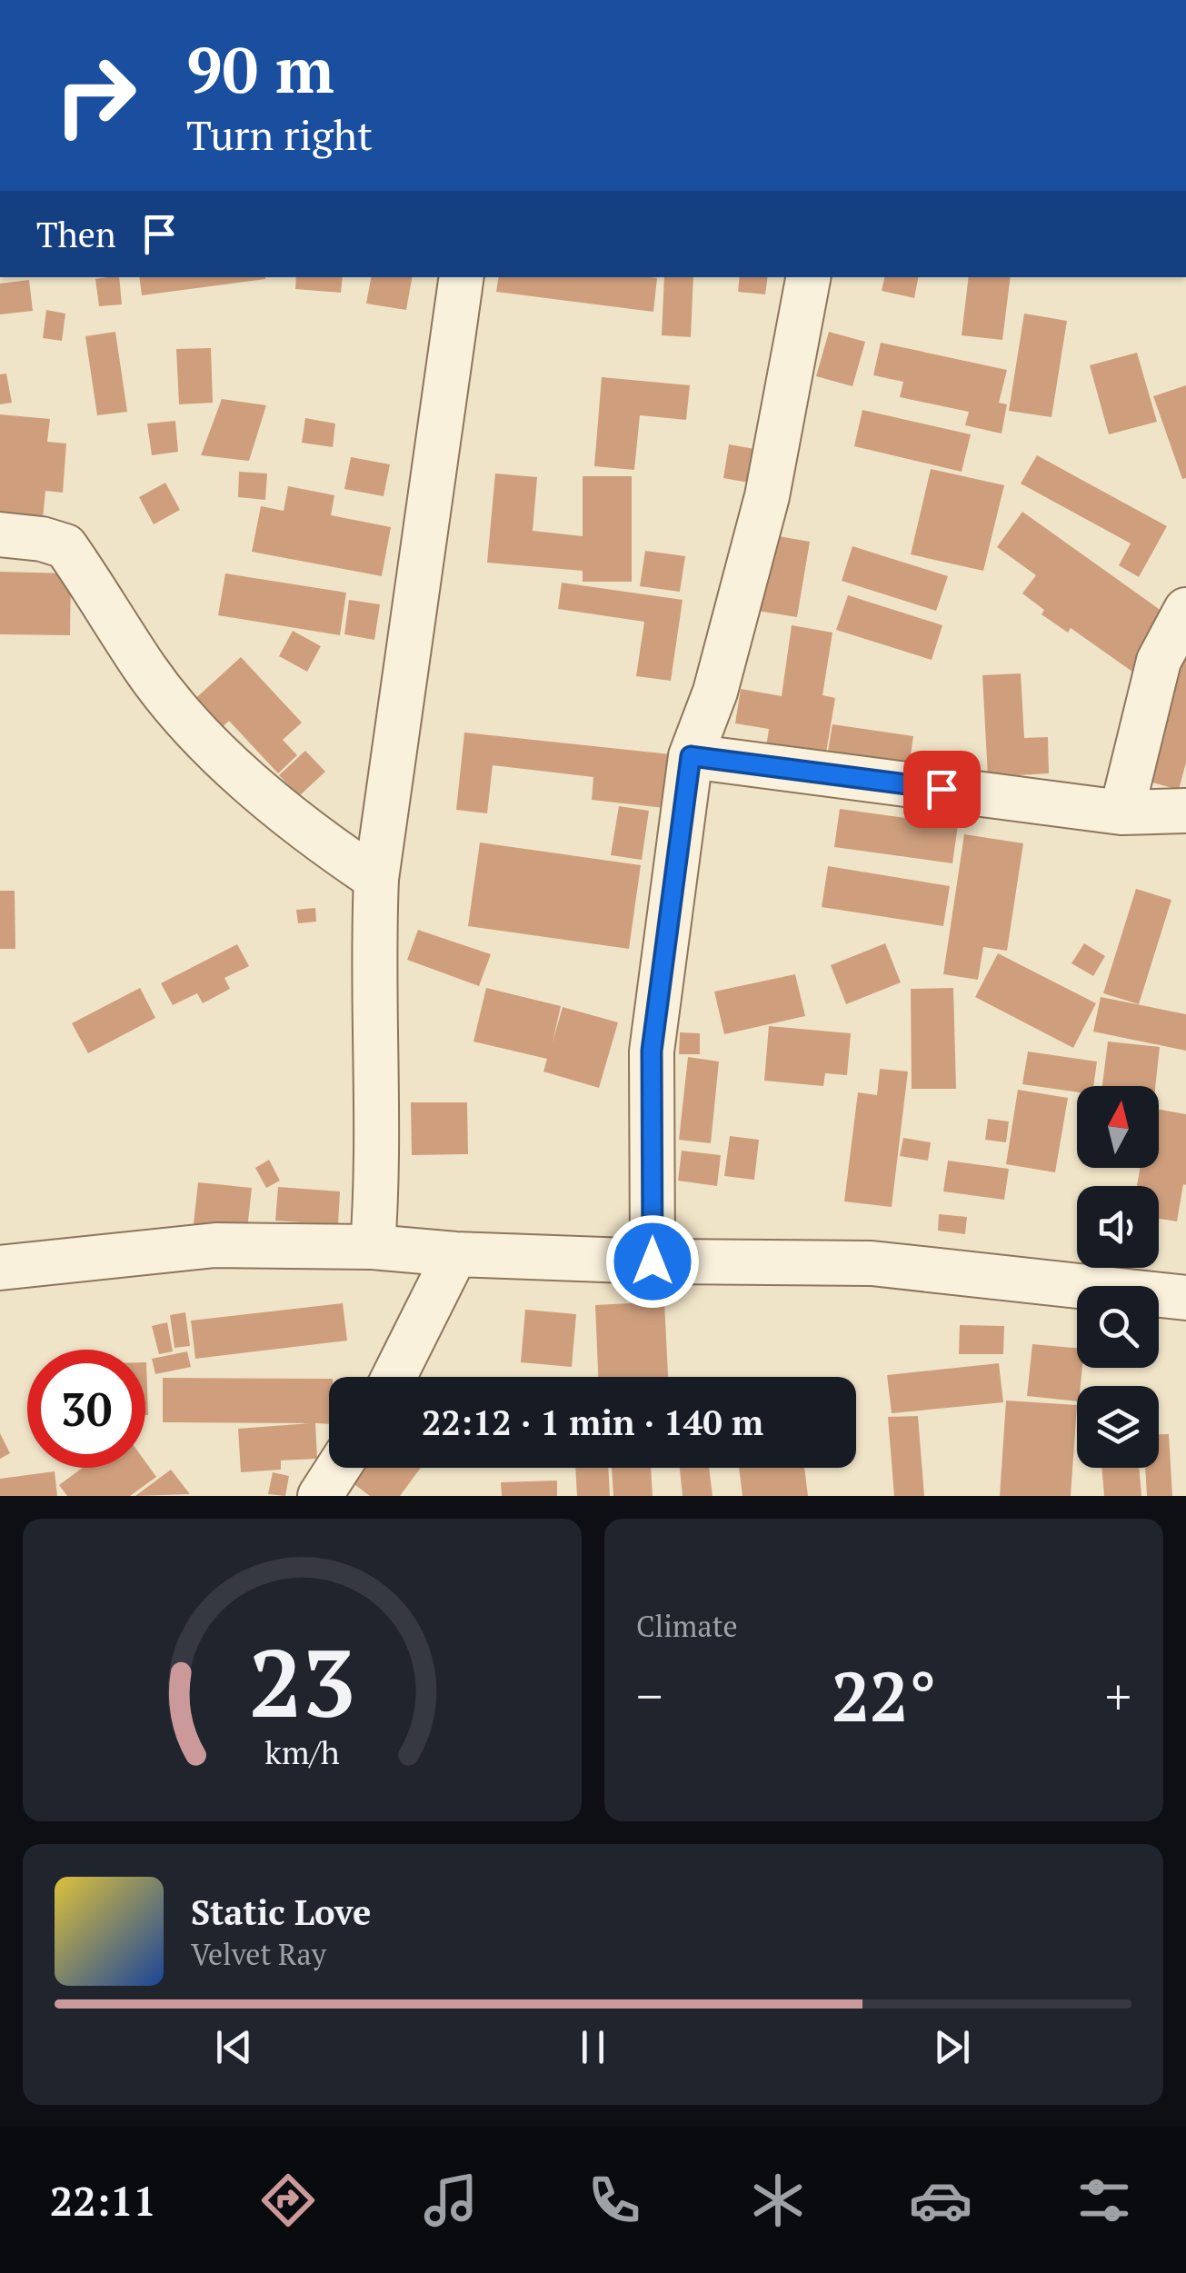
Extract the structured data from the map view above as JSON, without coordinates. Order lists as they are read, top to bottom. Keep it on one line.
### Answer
{"north":"top","page":{"turn":["90 m","Turn right"],"then":"Then","limit":"30","trip":"22:12 · 1 min · 140 m","tile":"Climate","heat":["−","22°","+"],"song":["Static Love","Velvet Ray"],"tabs":"22:11","gauge":["23","km/h"]}}
